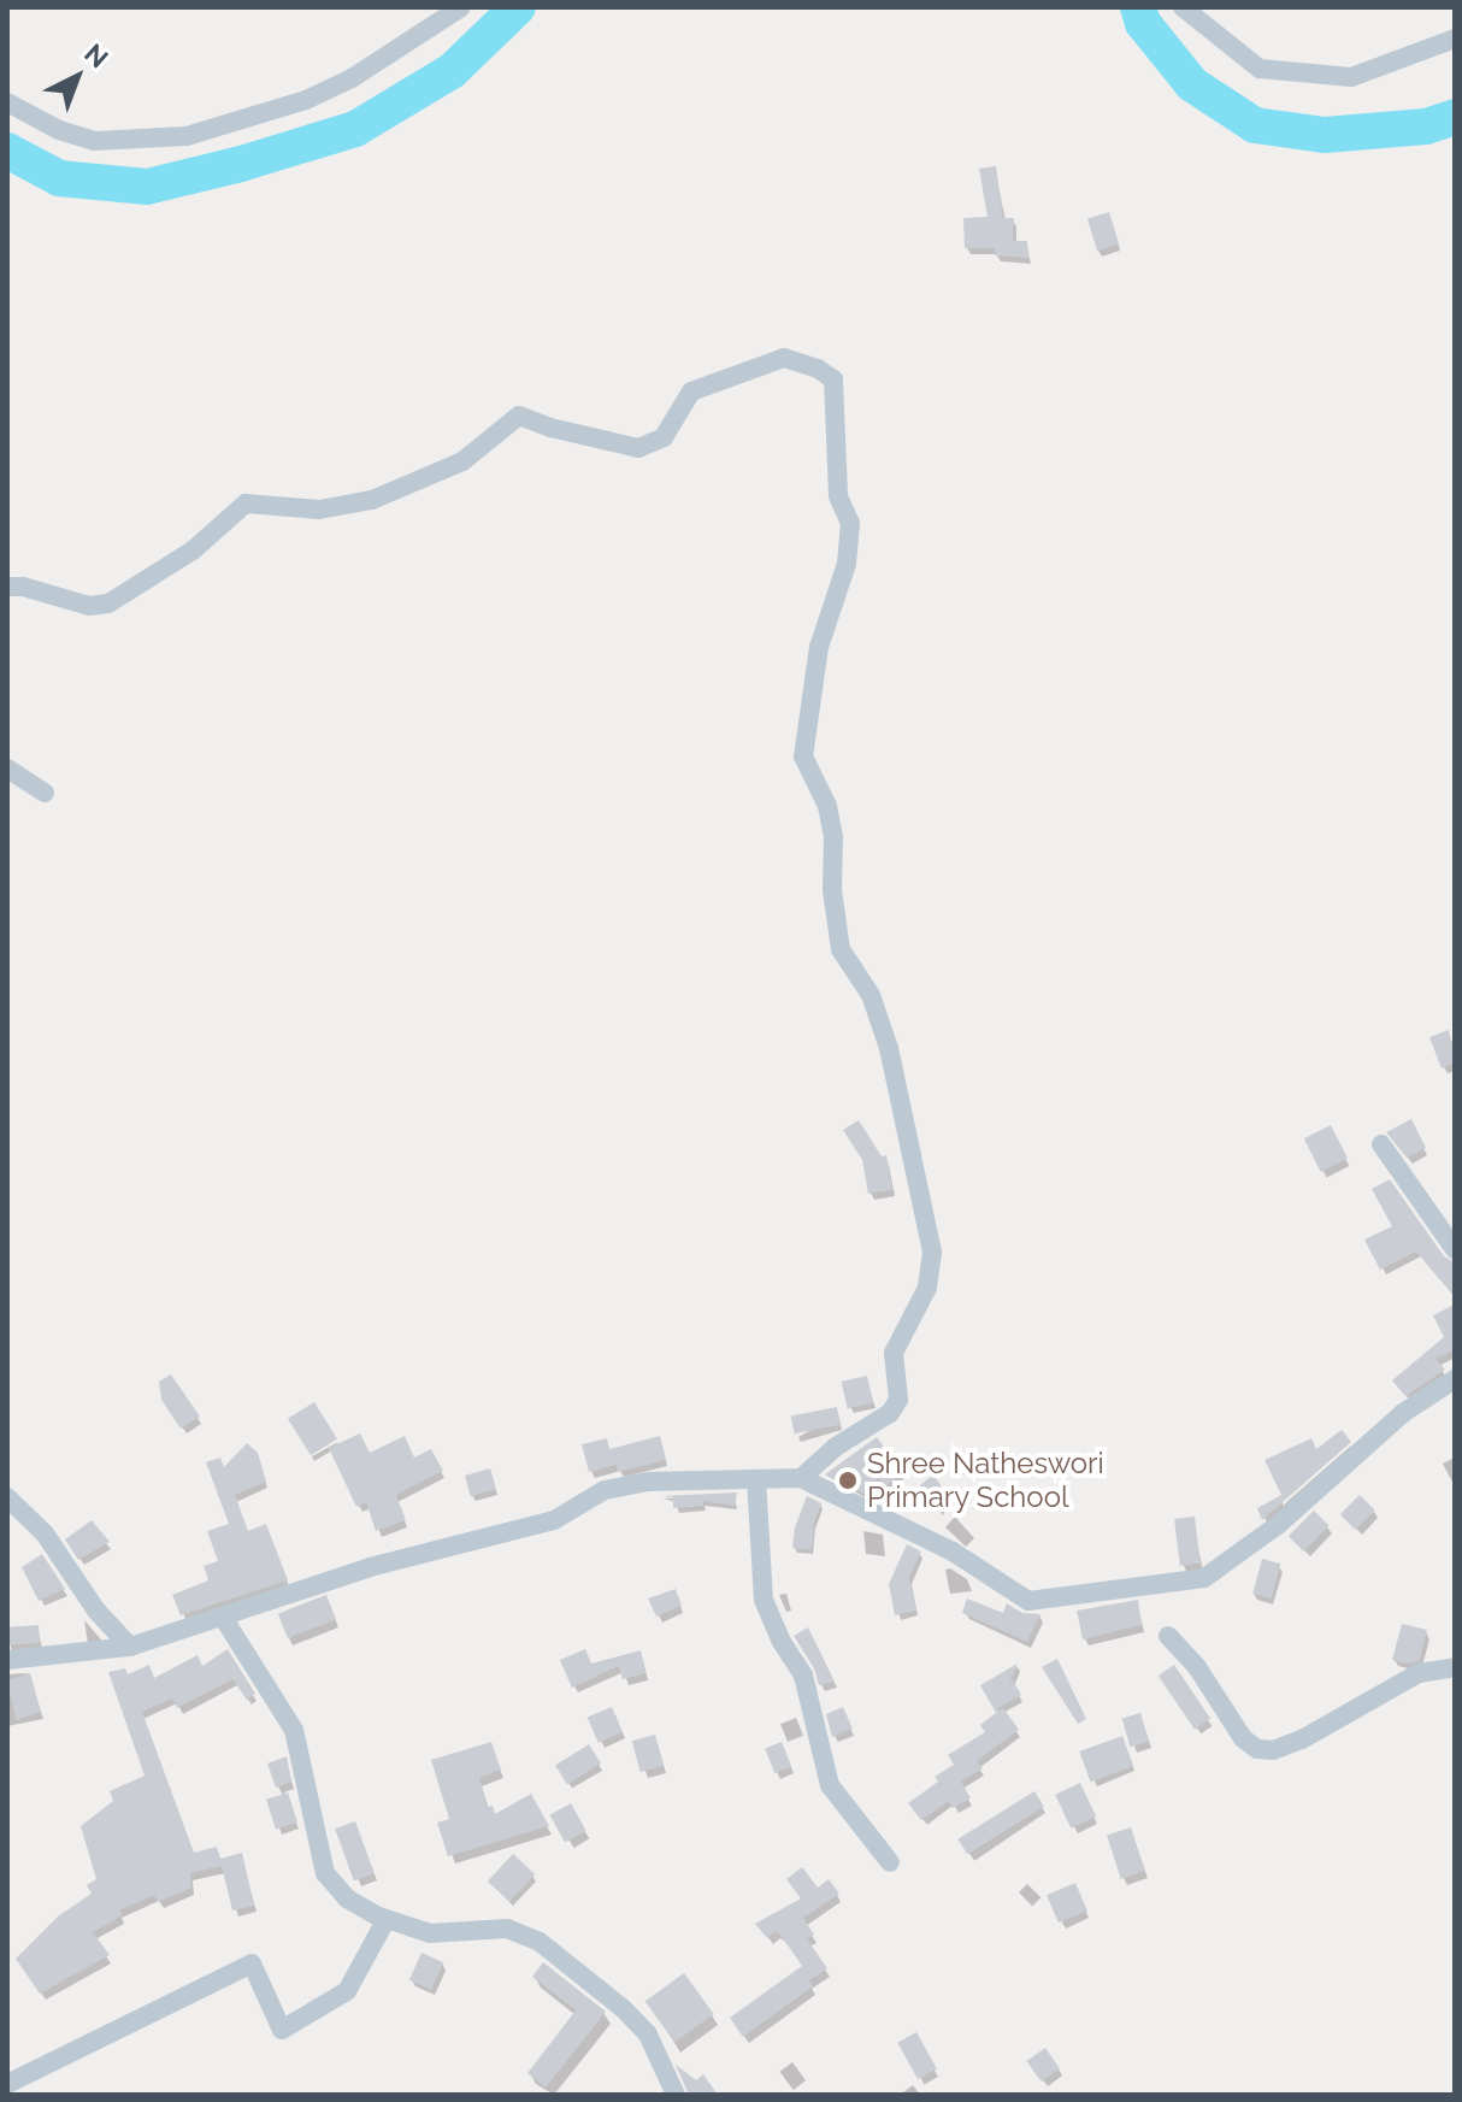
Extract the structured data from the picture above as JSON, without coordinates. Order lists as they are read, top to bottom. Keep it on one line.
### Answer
{"places":["Shree Natheswori Primary School"],"north":"top right"}
